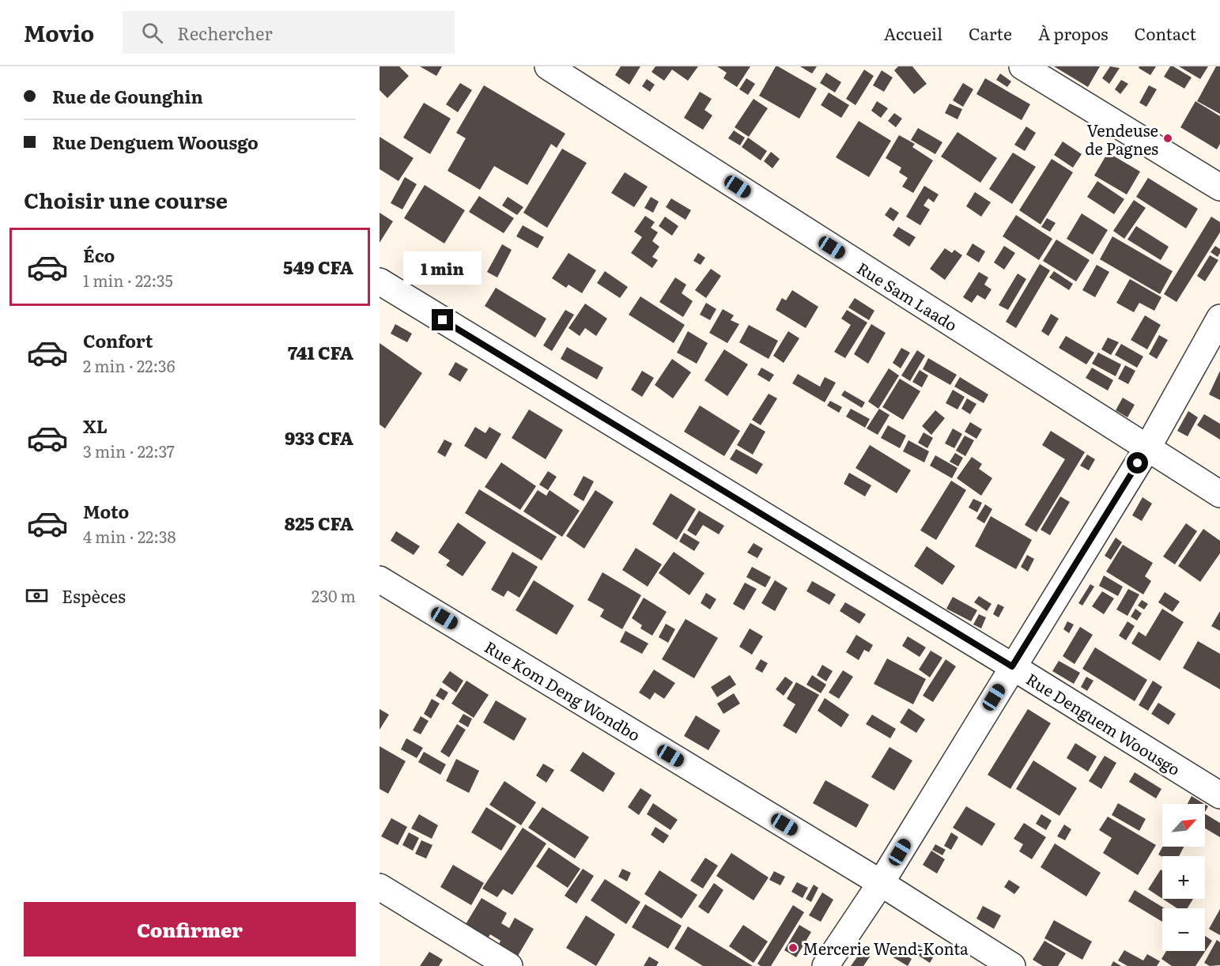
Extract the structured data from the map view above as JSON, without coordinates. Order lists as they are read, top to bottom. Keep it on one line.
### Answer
{"streets":{"street":["Rue Sam Laado","Rue Kom Deng Wondbo","Rue Denguem Woousgo"]},"places":["Vendeuse de Pagnes","Mercerie Wend-Konta"],"north":"top right","page":{"header":"Movio","search":"Rechercher","nav":["Accueil","Carte","À propos","Contact"],"banner":["Rue de Gounghin","Rue Denguem Woousgo"],"heading":"Choisir une course","list":[{"name":"Éco","note":"1 min · 22:35","value":"549 CFA"},{"name":"Confort","note":"2 min · 22:36","value":"741 CFA"},{"name":"XL","note":"3 min · 22:37","value":"933 CFA"},{"name":"Moto","note":"4 min · 22:38","value":"825 CFA"}],"bubble":"1 min","pay":["Espèces","230 m"],"map_buttons":["+","−"],"buttons":"Confirmer"}}
